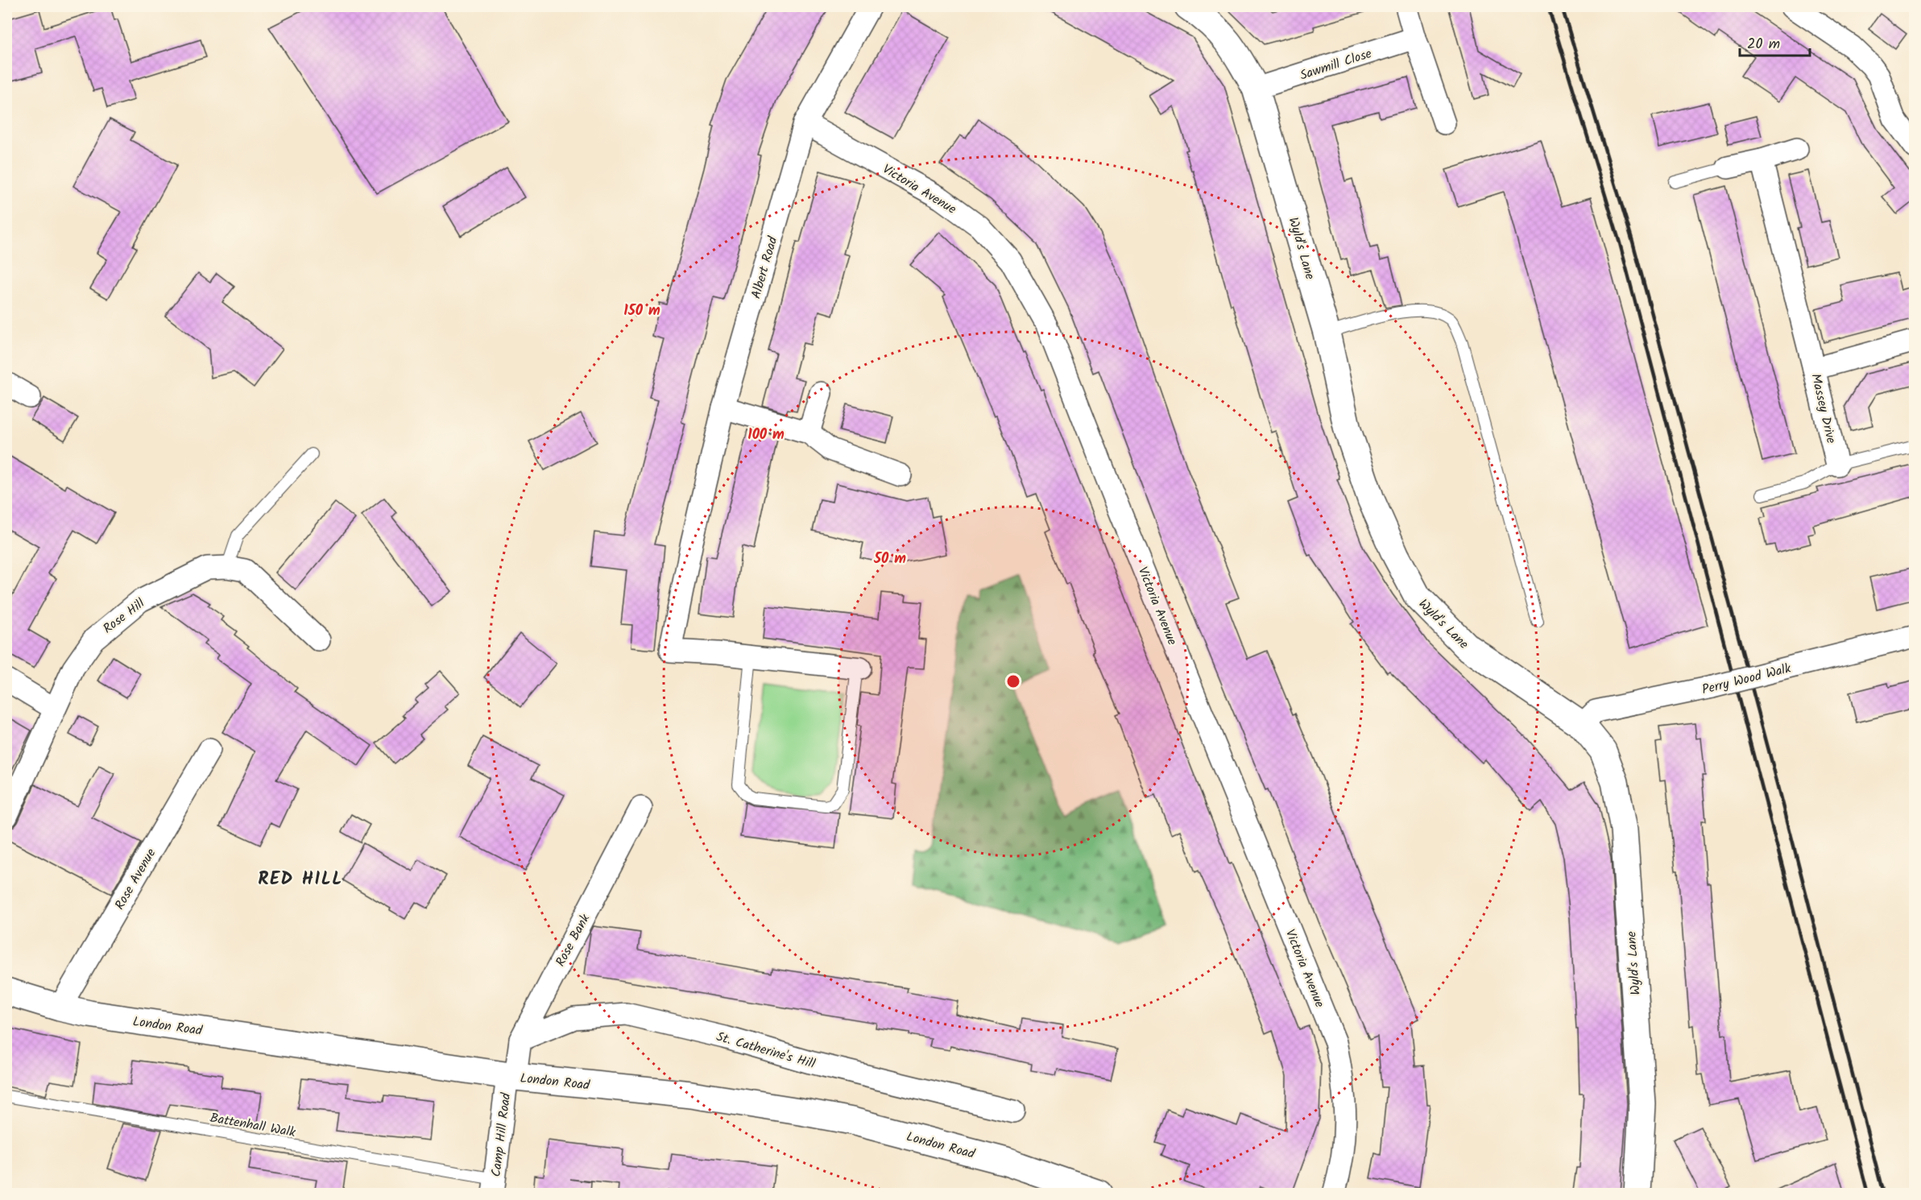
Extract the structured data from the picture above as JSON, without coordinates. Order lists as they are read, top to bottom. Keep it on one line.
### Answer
{"streets":{"main road":["Wyld's Lane","London Road"],"street":["Sawmill Close","Victoria Avenue","Albert Road","Massey Drive","Rose Hill","Perry Wood Walk","Rose Avenue","Rose Bank","St. Catherine's Hill","Camp Hill Road"],"lane":["Battenhall Walk"]},"crossings":[["Sawmill Close","Wyld's Lane"],["Victoria Avenue","Albert Road"],["Wyld's Lane","Perry Wood Walk"],["Rose Avenue","London Road"],["Rose Bank","London Road"],["Rose Bank","St. Catherine's Hill"],["Rose Bank","Camp Hill Road"],["London Road","Camp Hill Road"],["Battenhall Walk","Camp Hill Road"]],"districts":["RED HILL"],"scale_bar":"20 m","rings":["150 m","100 m","50 m"]}
